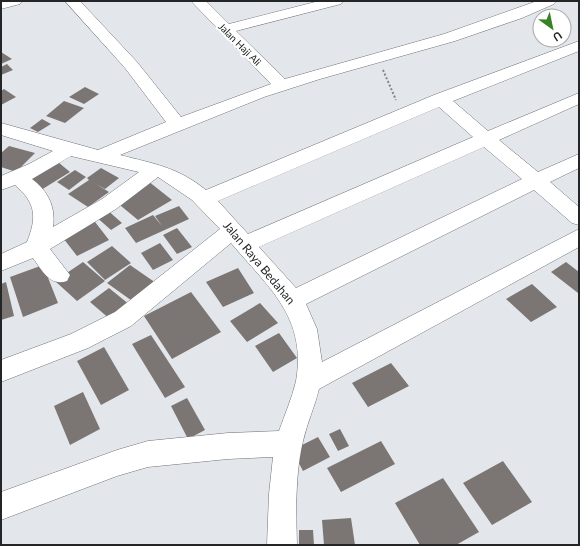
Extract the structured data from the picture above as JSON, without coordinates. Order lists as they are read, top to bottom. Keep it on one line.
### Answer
{"streets":{"street":["Jalan Haji Ali","Jalan Raya Bedahan"]},"north":"bottom right"}
